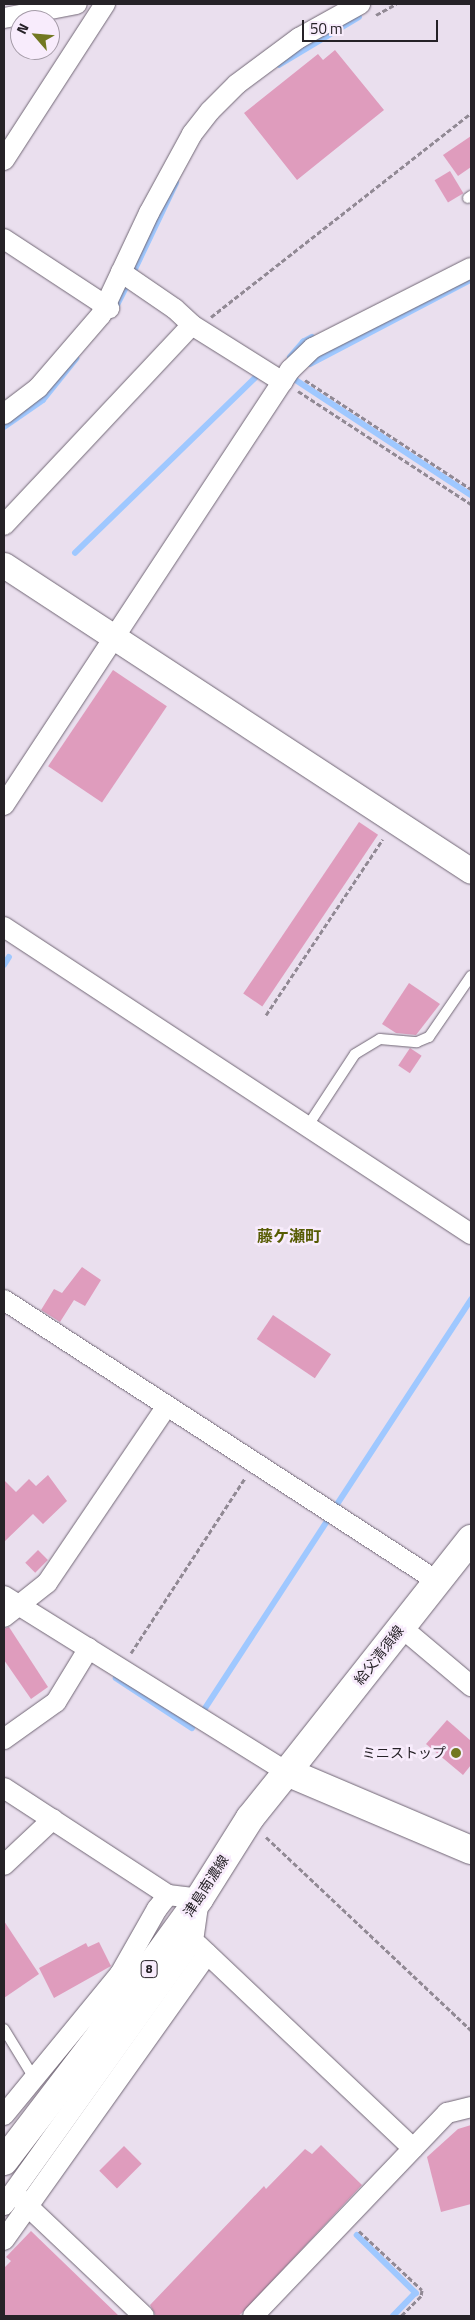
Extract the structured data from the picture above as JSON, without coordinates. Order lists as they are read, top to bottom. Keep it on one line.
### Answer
{"streets":{"main road":["給父清須線","津島南濃線","8"]},"crossings":[["給父清須線","津島南濃線"]],"districts":["藤ケ瀬町"],"places":["ミニストップ"],"scale_bar":"50 m","north":"top left"}
